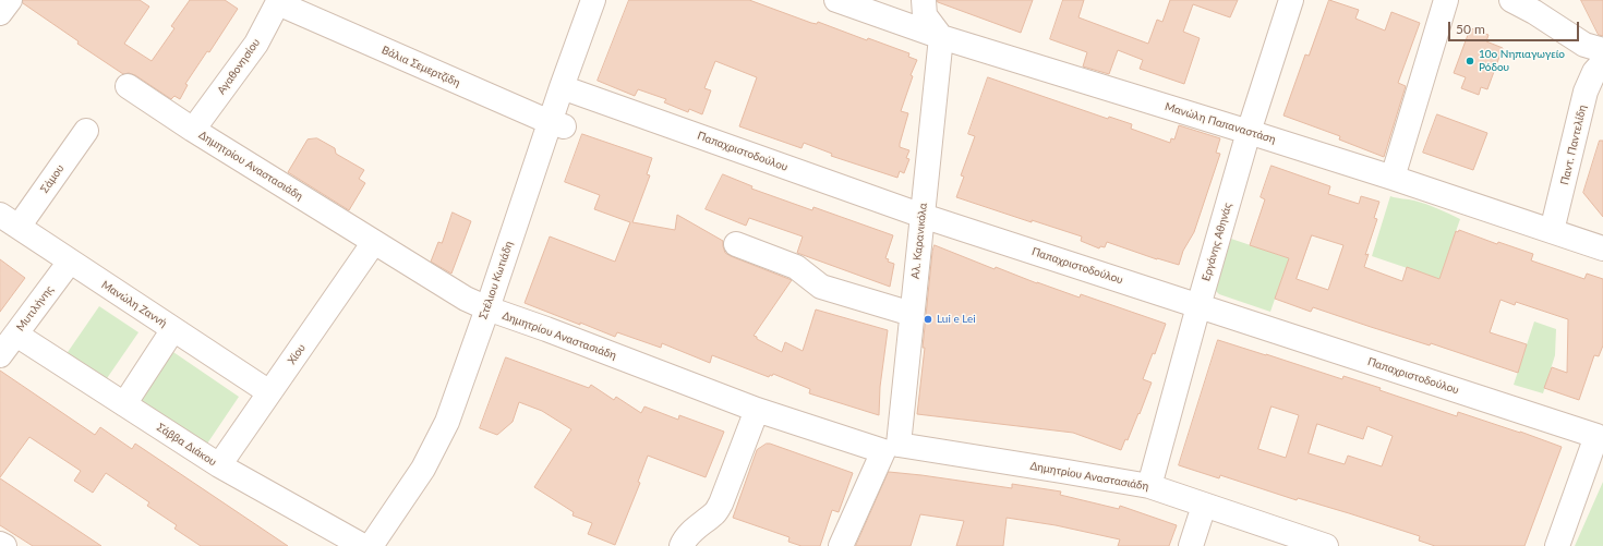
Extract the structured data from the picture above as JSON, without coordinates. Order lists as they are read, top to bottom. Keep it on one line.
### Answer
{"streets":{"street":["Αγαθονησίου","Βάλια Σεμερτζίδη","Μανώλη Παπαναστάση","Παντ. Παντελίδη","Παπαχριστοδούλου","Δημητρίου Αναστασιάδη","Σάμου","Αλ. Καρανικόλα","Εργάνης Αθηνάς","Στέλιου Κωτιάδη","Μανώλη Ζαννή","Μυτιλήνης","Χίου","Σάββα Διάκου"]},"crossings":[["Αγαθονησίου","Βάλια Σεμερτζίδη"],["Αγαθονησίου","Δημητρίου Αναστασιάδη"],["Βάλια Σεμερτζίδη","Στέλιου Κωτιάδη"],["Μανώλη Παπαναστάση","Παντ. Παντελίδη"],["Μανώλη Παπαναστάση","Αλ. Καρανικόλα"],["Μανώλη Παπαναστάση","Εργάνης Αθηνάς"],["Παπαχριστοδούλου","Αλ. Καρανικόλα"],["Παπαχριστοδούλου","Εργάνης Αθηνάς"],["Παπαχριστοδούλου","Στέλιου Κωτιάδη"],["Δημητρίου Αναστασιάδη","Αλ. Καρανικόλα"],["Δημητρίου Αναστασιάδη","Εργάνης Αθηνάς"],["Δημητρίου Αναστασιάδη","Στέλιου Κωτιάδη"],["Δημητρίου Αναστασιάδη","Χίου"],["Σάμου","Μανώλη Ζαννή"],["Μανώλη Ζαννή","Μυτιλήνης"],["Μανώλη Ζαννή","Χίου"],["Μυτιλήνης","Σάββα Διάκου"],["Χίου","Σάββα Διάκου"]],"places":["10ο Νηπιαγωγείο Ρόδου","Lui e Lei"],"scale_bar":"50 m"}
